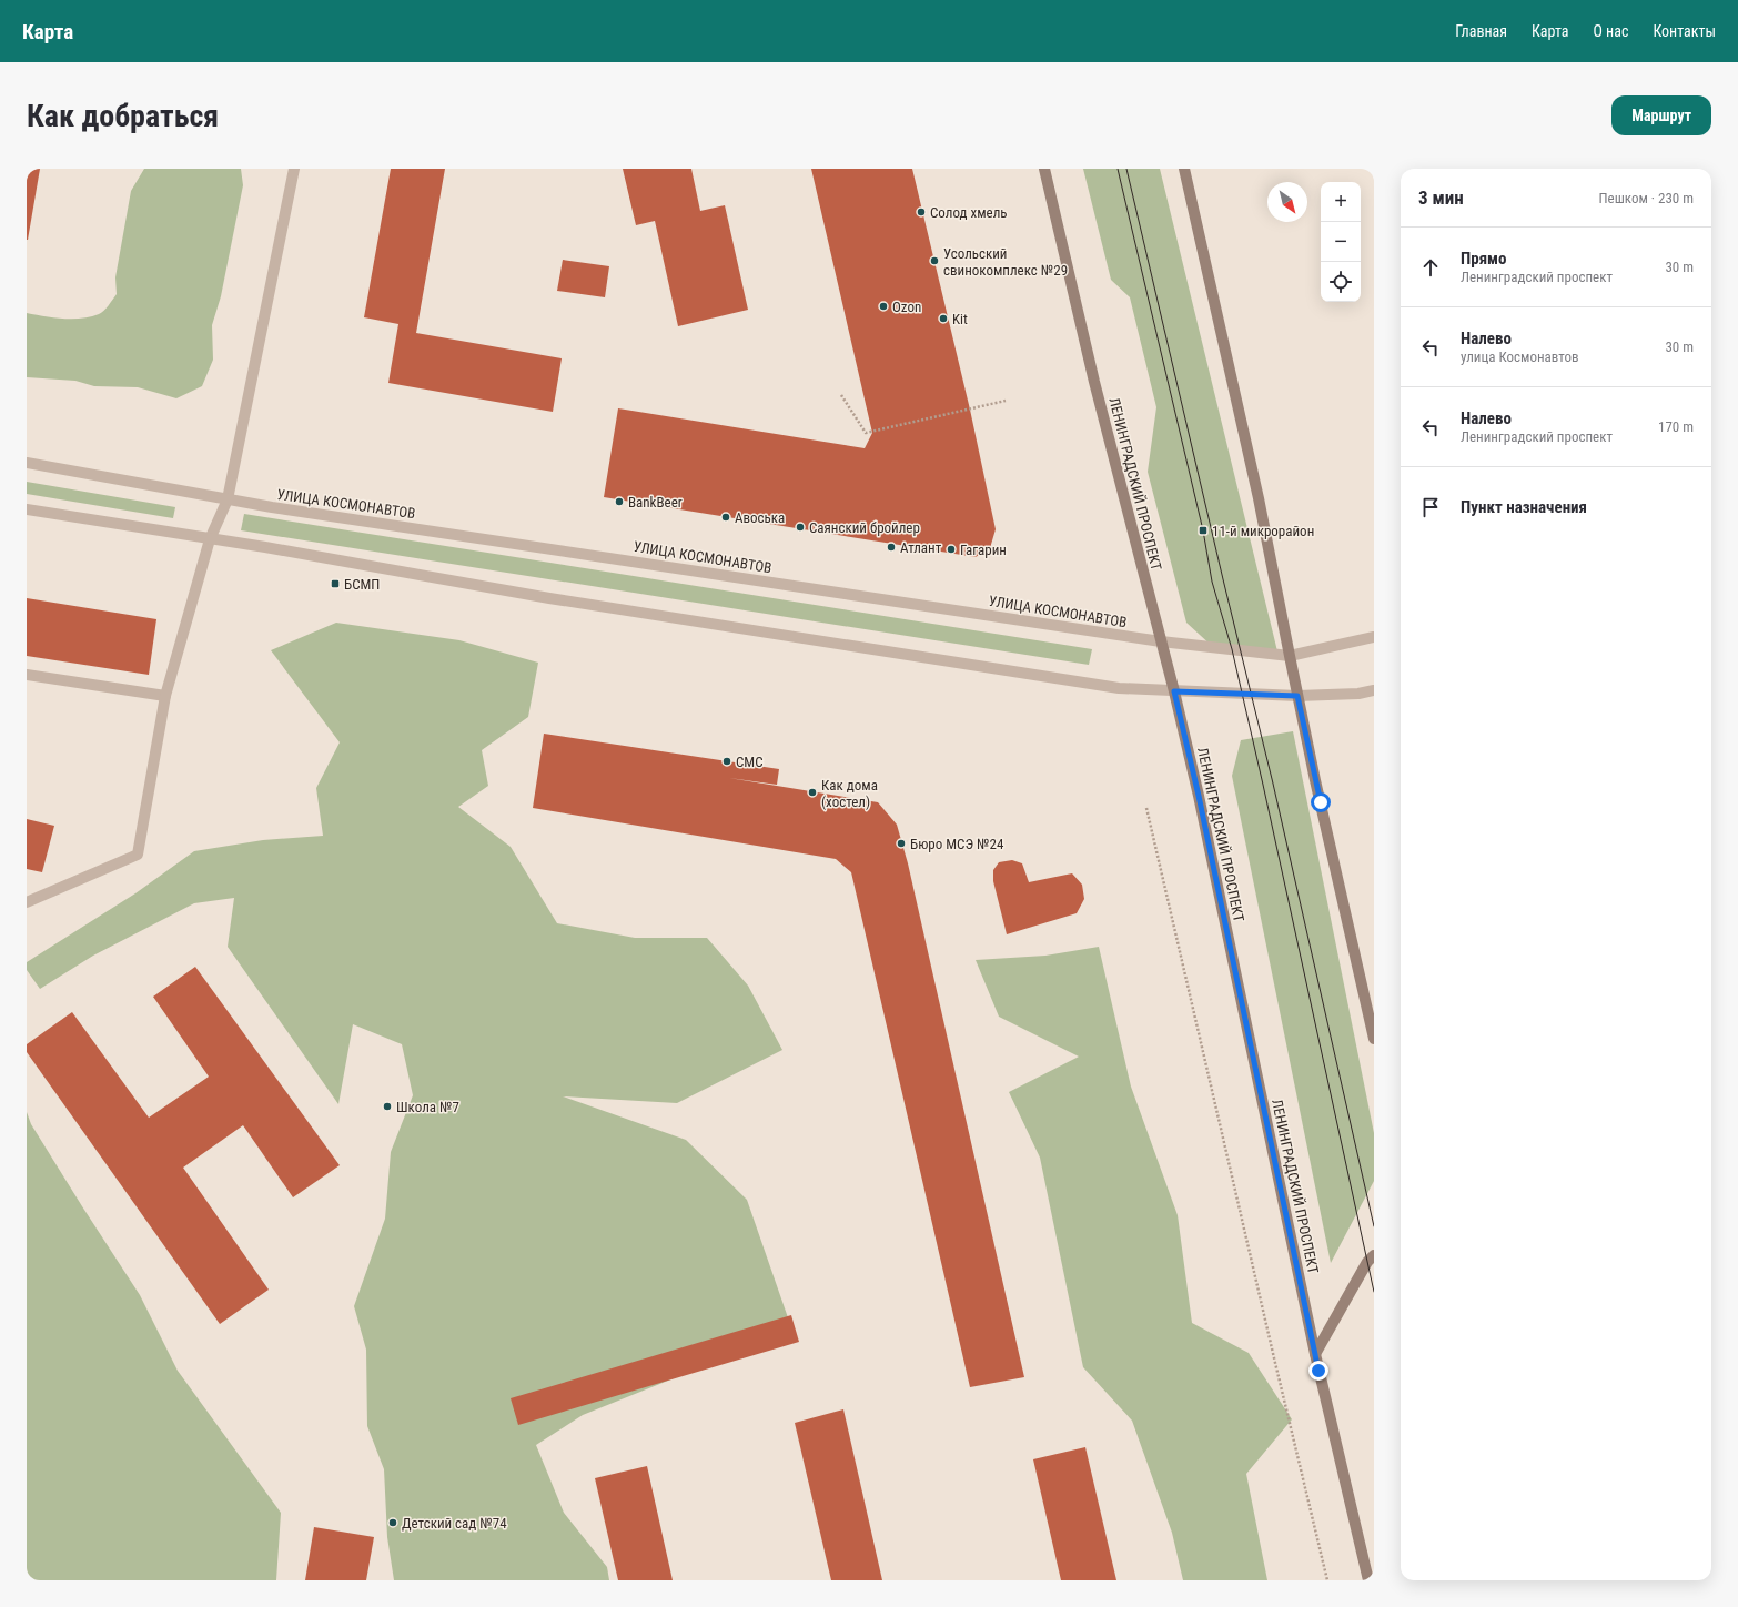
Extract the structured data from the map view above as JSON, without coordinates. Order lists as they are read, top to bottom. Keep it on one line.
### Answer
{"streets":{"main road":["ЛЕНИНГРАДСКИЙ ПРОСПЕКТ"],"street":["УЛИЦА КОСМОНАВТОВ"]},"crossings":[["ЛЕНИНГРАДСКИЙ ПРОСПЕКТ","УЛИЦА КОСМОНАВТОВ"]],"places":{"other":["Солод хмель","Усольский свинокомплекс №29","Ozon","Kit","BankBeer","Авоська","Саянский бройлер","Атлант","Гагарин","СМС","Как дома (хостел)","Бюро МСЭ №24","Школа №7","Детский сад №74"],"transit":["11-й микрорайон","БСМП"]},"north":"bottom right","page":{"header":"Карта","nav":["Главная","Карта","О нас","Контакты"],"buttons":"Маршрут","title":"Как добраться","heading":["3 мин","Пешком · 230 m"],"map_buttons":["+","−"],"list":[["Прямо","Ленинградский проспект","30 m"],["Налево","улица Космонавтов","30 m"],["Налево","Ленинградский проспект","170 m"],"Пункт назначения"]}}
